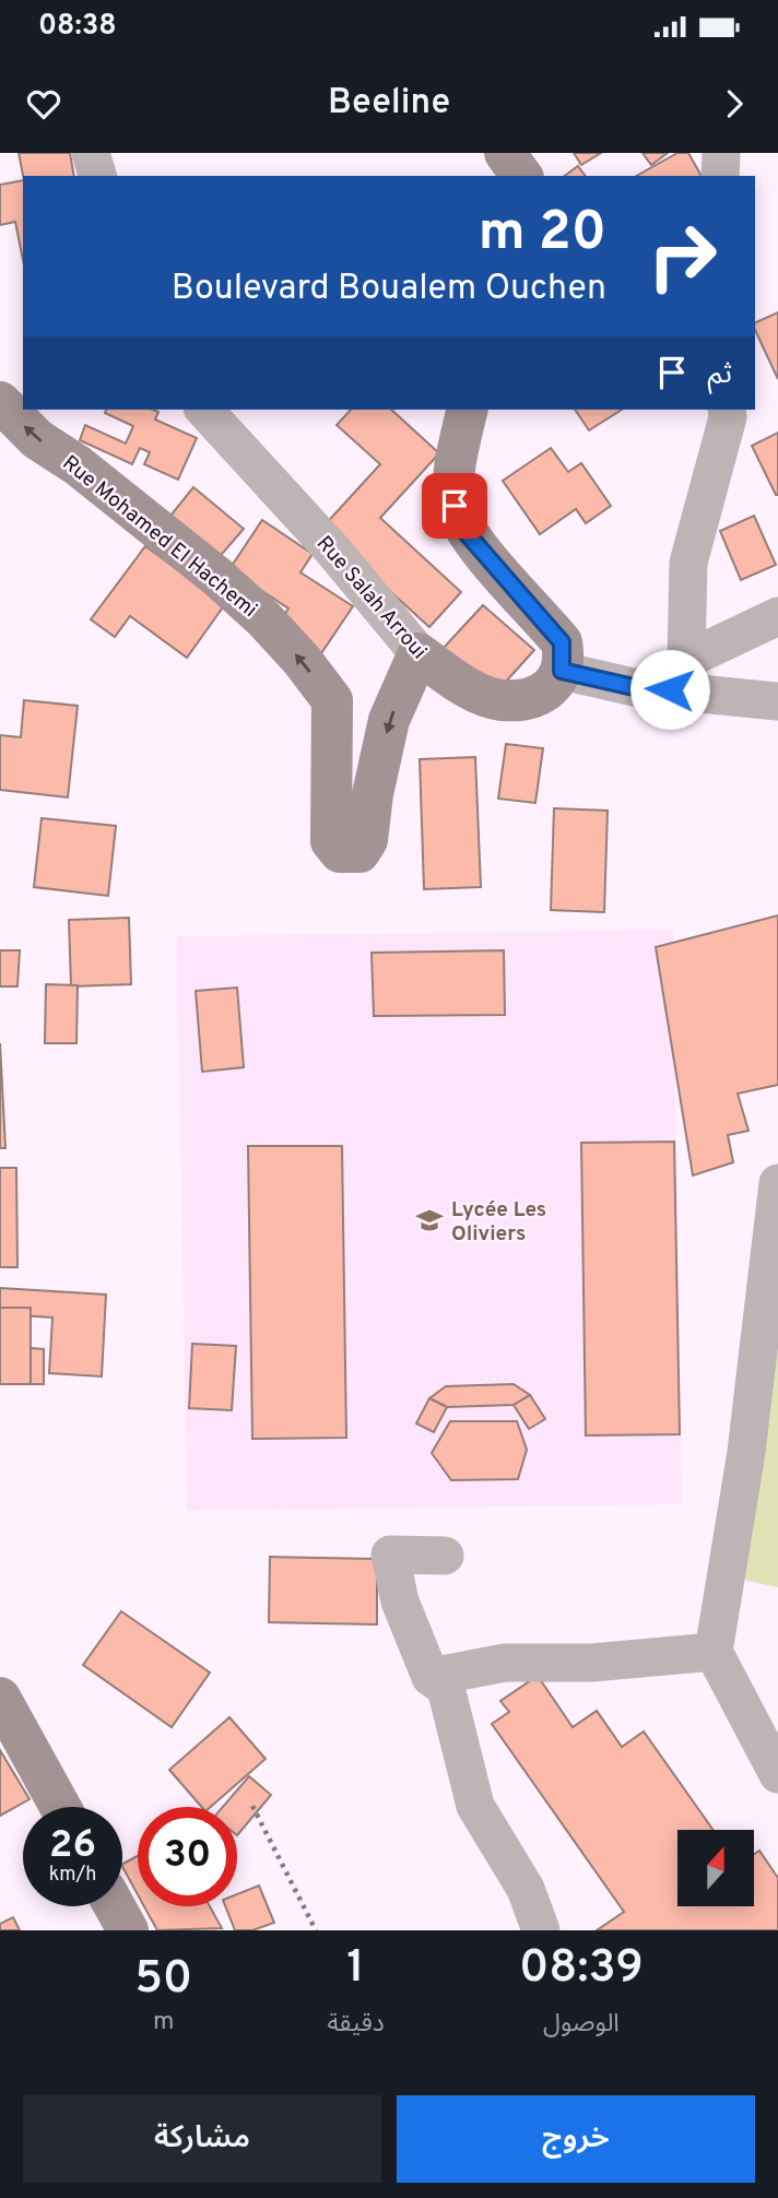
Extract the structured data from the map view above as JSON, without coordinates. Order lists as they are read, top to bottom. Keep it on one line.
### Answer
{"streets":{"main road":["Rue Mohamed El Hachemi","Rue Salah Arroui"]},"crossings":[["Rue Mohamed El Hachemi","Rue Salah Arroui"]],"places":{"school or university":["Lycée Les Oliviers"]},"north":"top","page":{"status":"08:38","header":"Beeline","turn":["20 m","Boulevard Boualem Ouchen"],"then":"ثم","speed":"26 km/h","limit":"30","eta":["08:39","الوصول","1","دقيقة","50","m"],"buttons":["خروج","مشاركة"]}}
